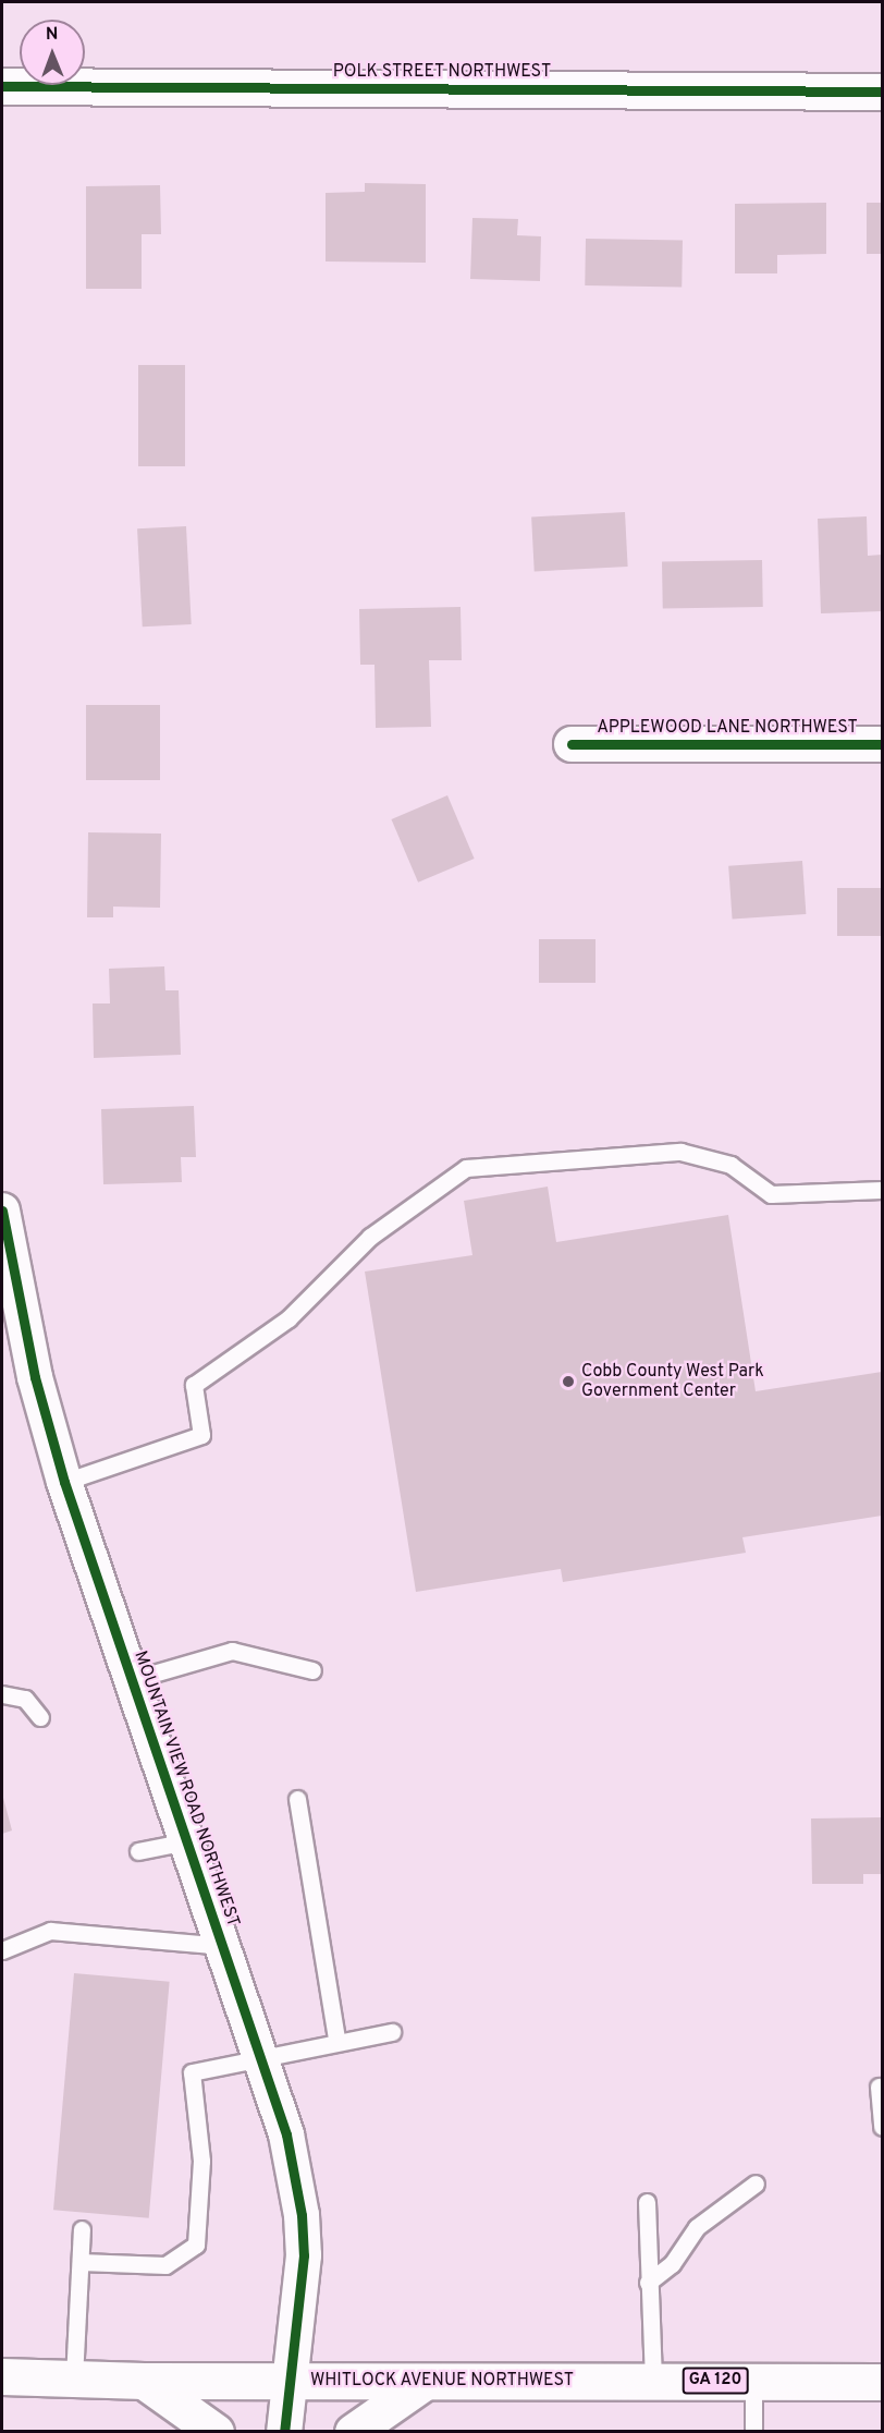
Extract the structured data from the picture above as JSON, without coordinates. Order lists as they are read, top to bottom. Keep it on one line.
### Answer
{"streets":{"main road":["POLK STREET NORTHWEST","WHITLOCK AVENUE NORTHWEST","GA 120"],"street":["APPLEWOOD LANE NORTHWEST","MOUNTAIN VIEW ROAD NORTHWEST"]},"crossings":[["MOUNTAIN VIEW ROAD NORTHWEST","WHITLOCK AVENUE NORTHWEST"]],"places":["Cobb County West Park Government Center"],"north":"top"}
